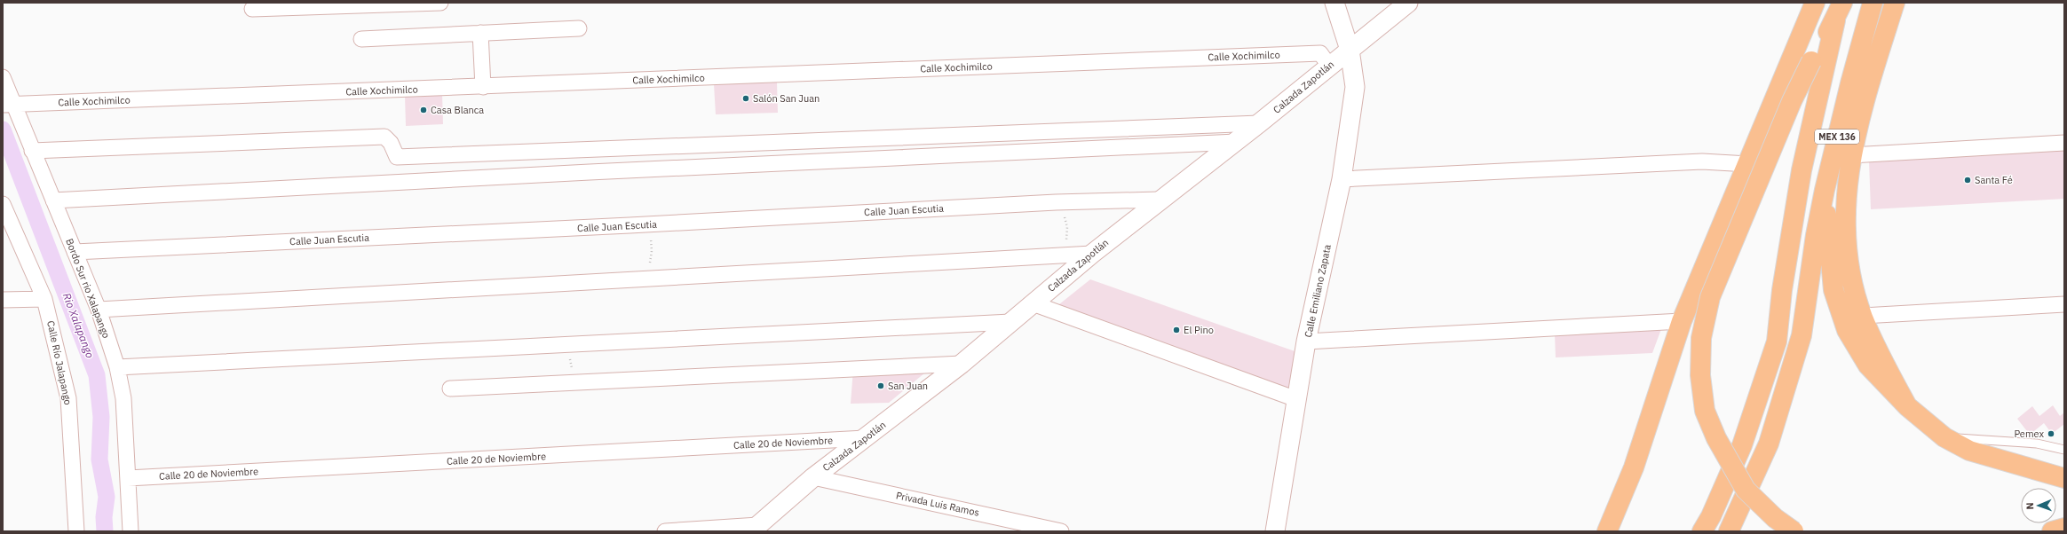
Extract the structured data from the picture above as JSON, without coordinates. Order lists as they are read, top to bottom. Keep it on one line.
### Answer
{"streets":{"highway":["MEX 136"],"street":["Calle Xochimilco","Calzada Zapotlán","Calle Juan Escutia","Bordo Sur rio Xalapango","Calle Emiliano Zapata","Calle Río Jalapango","Calle 20 de Noviembre","Privada Luis Ramos"]},"crossings":[["Calle Xochimilco","Calzada Zapotlán"],["Calle Xochimilco","Bordo Sur rio Xalapango"],["Calzada Zapotlán","Calle Juan Escutia"],["Calzada Zapotlán","Calle Emiliano Zapata"],["Calzada Zapotlán","Calle 20 de Noviembre"],["Calzada Zapotlán","Privada Luis Ramos"],["Calle Juan Escutia","Bordo Sur rio Xalapango"],["Bordo Sur rio Xalapango","Calle 20 de Noviembre"]],"water":["Rio Xalapango"],"places":["Salón San Juan","Casa Blanca","Santa Fé","El Pino","San Juan","Pemex"],"north":"left"}
